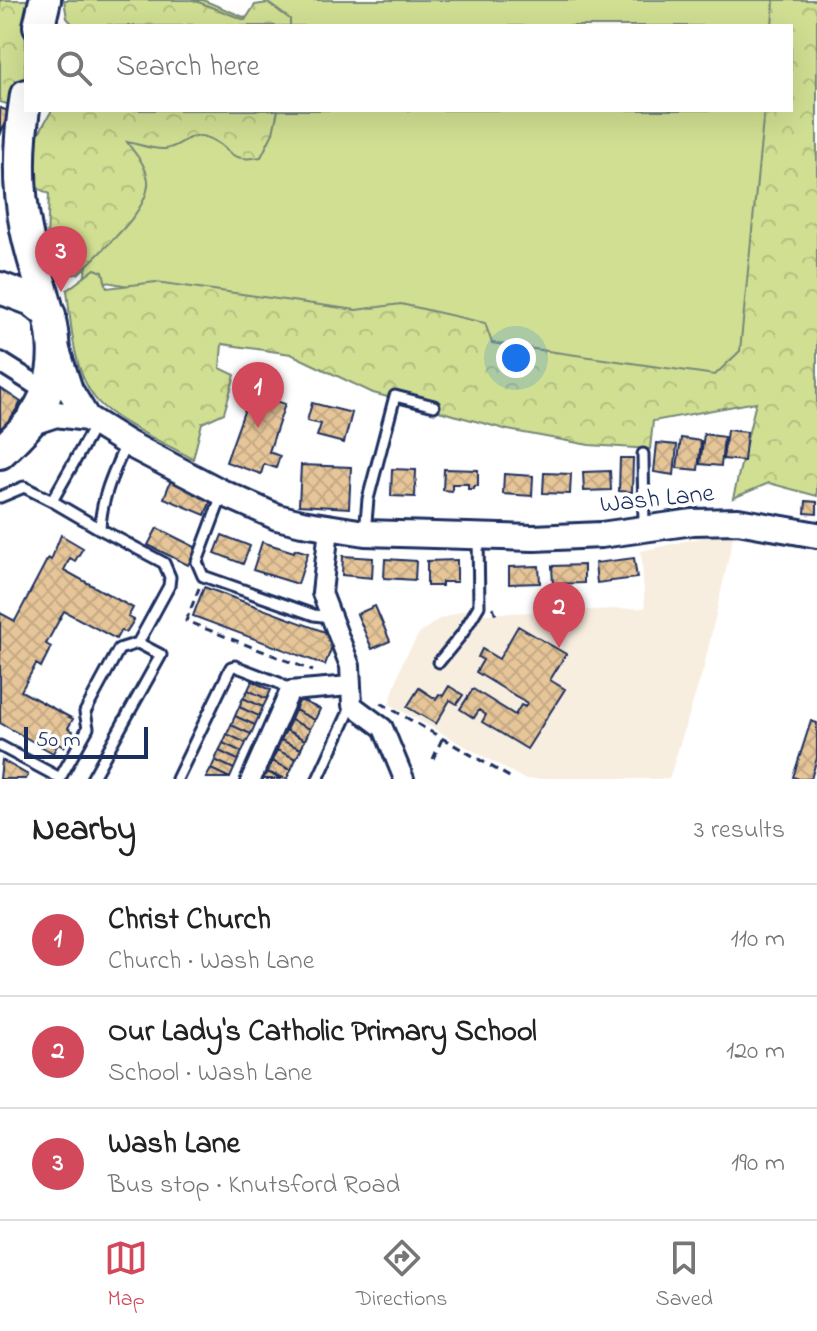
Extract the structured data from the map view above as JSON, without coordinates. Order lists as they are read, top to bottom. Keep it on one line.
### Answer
{"streets":{"street":["Wash Lane"]},"scale_bar":"50 m","page":{"search":"Search here","pins":["3","1","2"],"scale":"50 m","heading":["Nearby","3 results"],"list":[{"mark":"1","name":"Christ Church","note":"Church · Wash Lane","value":"110 m"},{"mark":"2","name":"Our Lady's Catholic Primary School","note":"School · Wash Lane","value":"120 m"},{"mark":"3","name":"Wash Lane","note":"Bus stop · Knutsford Road","value":"190 m"}],"nav":["Map","Directions","Saved"]}}
